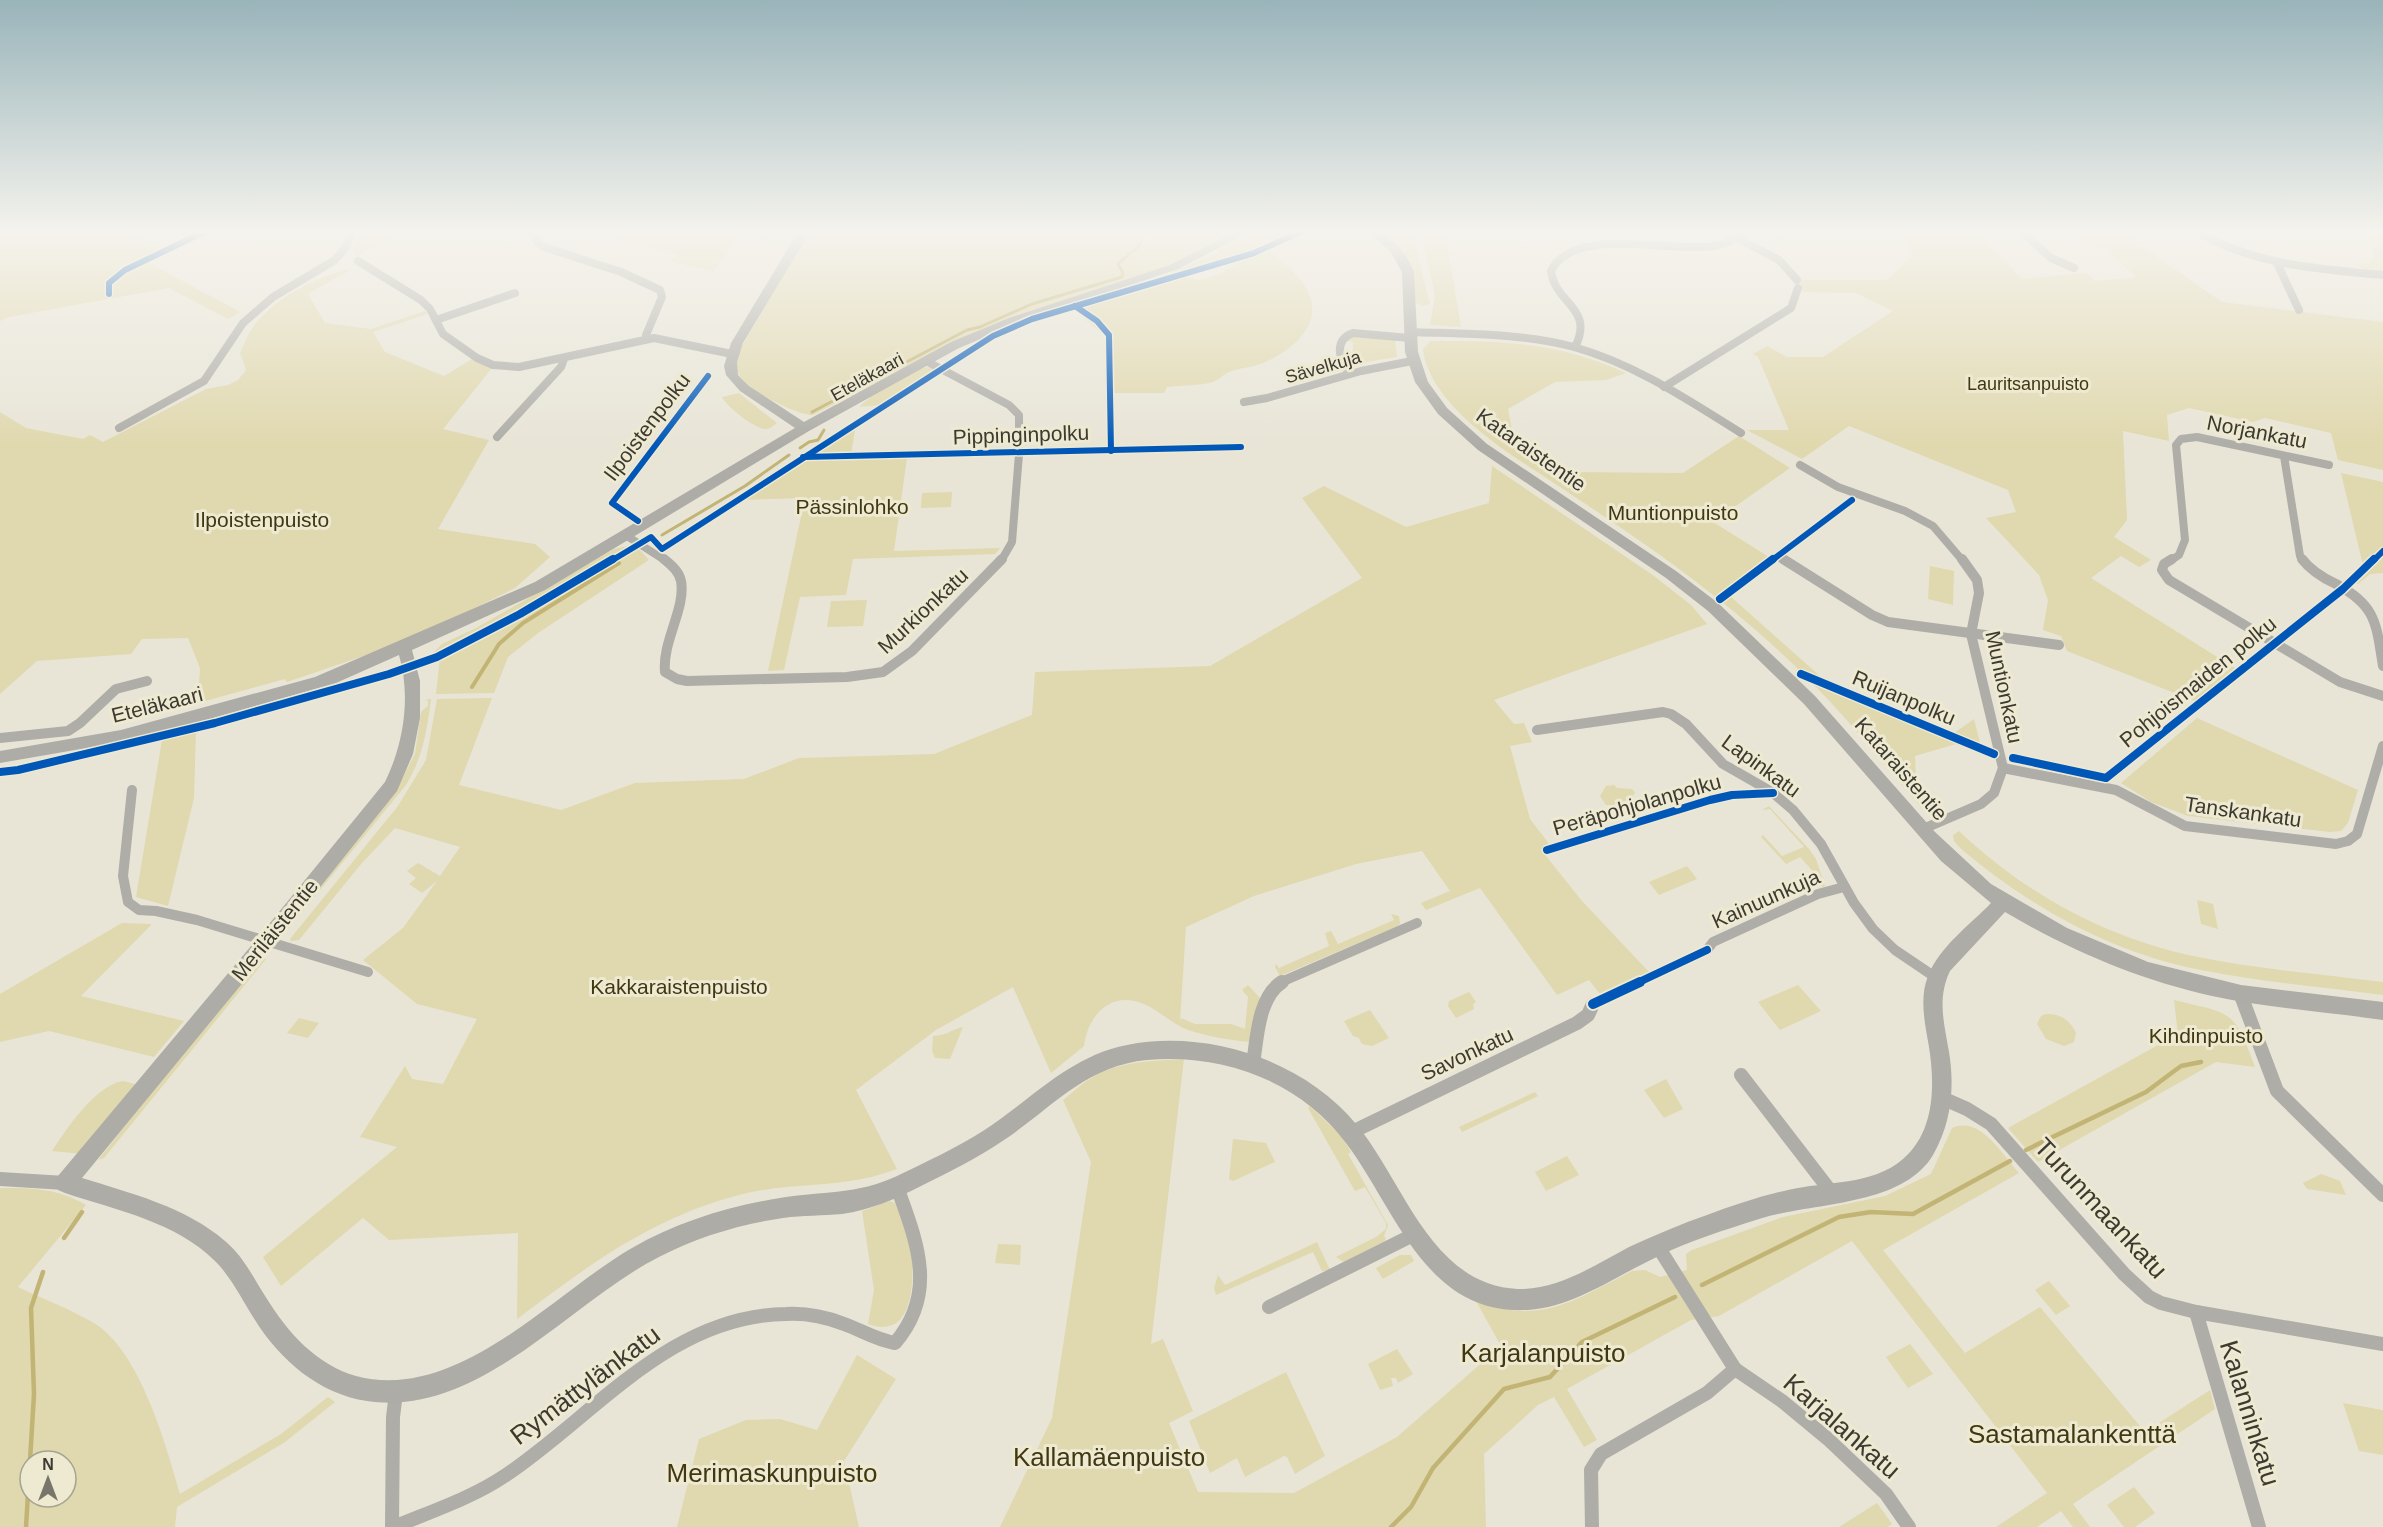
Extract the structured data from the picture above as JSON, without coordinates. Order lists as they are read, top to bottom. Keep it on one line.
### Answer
{"streets":{"street":["Sävelkuja","Eteläkaari","Norjankatu","Kataraistentie","Murkionkatu","Muntionkatu","Lapinkatu","Tanskankatu","Kainuunkuja","Meriläistentie","Savonkatu","Turunmaankatu","Rymättylänkatu","Kalanninkatu","Karjalankatu"],"cycle path":["Ilpoistenpolku","Pippinginpolku","Pohjoismaiden polku","Ruijanpolku","Peräpohjolanpolku"]},"crossings":[["Sävelkuja","Kataraistentie"],["Eteläkaari","Murkionkatu"],["Eteläkaari","Meriläistentie"],["Kataraistentie","Muntionkatu"],["Muntionkatu","Tanskankatu"],["Lapinkatu","Kainuunkuja"],["Turunmaankatu","Kalanninkatu"]],"parks":["Lauritsanpuisto","Pässinlohko","Muntionpuisto","Ilpoistenpuisto","Kakkaraistenpuisto","Kihdinpuisto","Karjalanpuisto","Sastamalankenttä","Kallamäenpuisto","Merimaskunpuisto"],"north":"top"}
